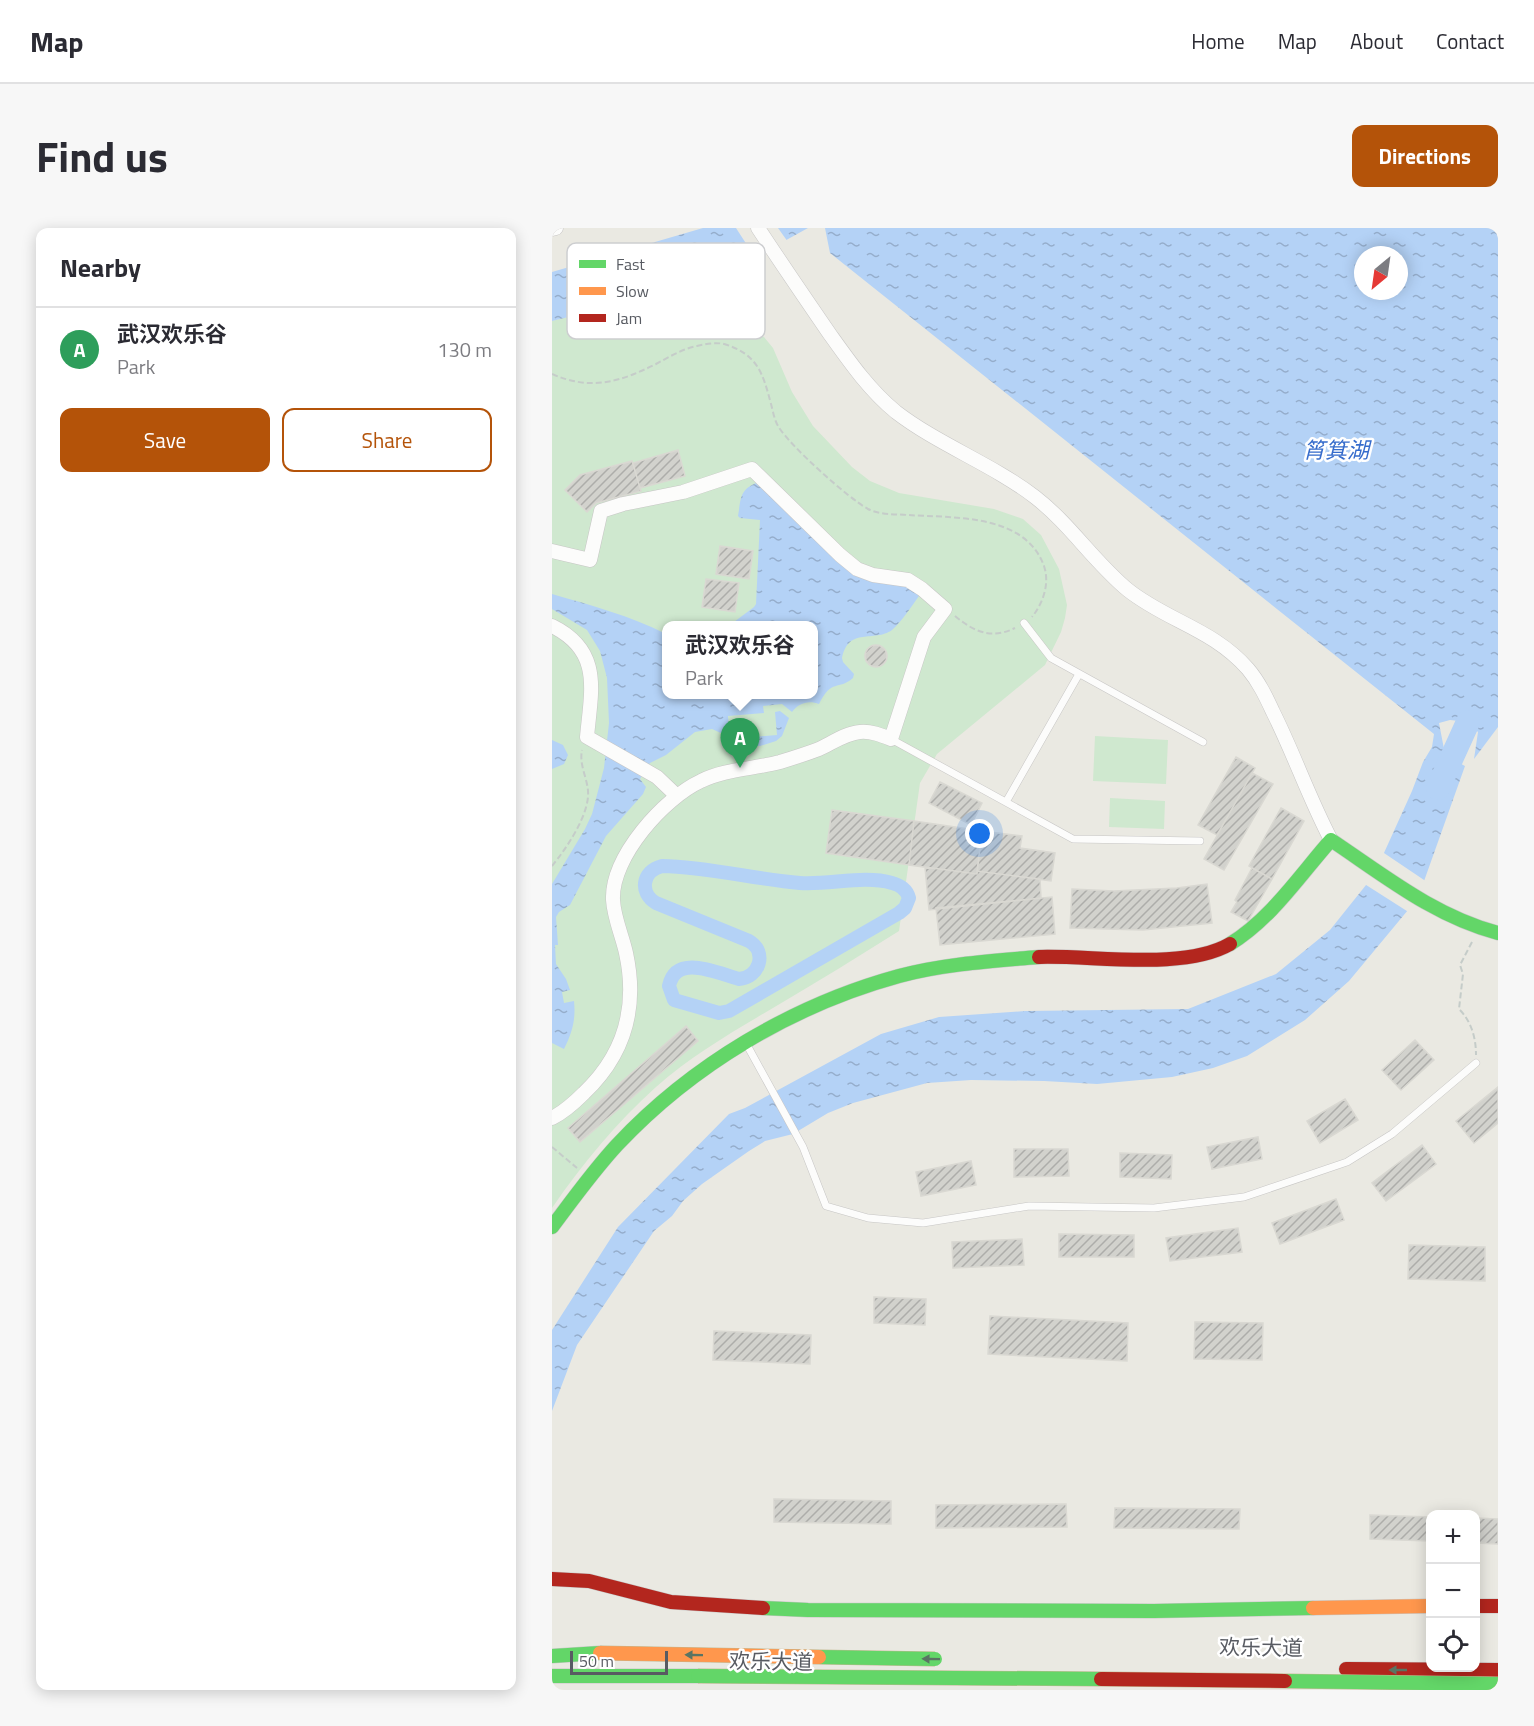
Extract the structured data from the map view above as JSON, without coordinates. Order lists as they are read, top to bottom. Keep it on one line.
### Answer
{"streets":{"main road":["欢乐大道"]},"water":["筲箕湖"],"legend":["Fast","Slow","Jam"],"scale_bar":"50 m","north":"bottom left","page":{"header":"Map","nav":["Home","Map","About","Contact"],"title":"Find us","buttons":["Directions",["Save","Share"]],"heading":"Nearby","list":[{"mark":"A","name":"武汉欢乐谷","note":"Park","value":"130 m"}],"popup":["武汉欢乐谷","Park"],"pins":"A","map_buttons":["+","−"],"scale":"50 m"}}
